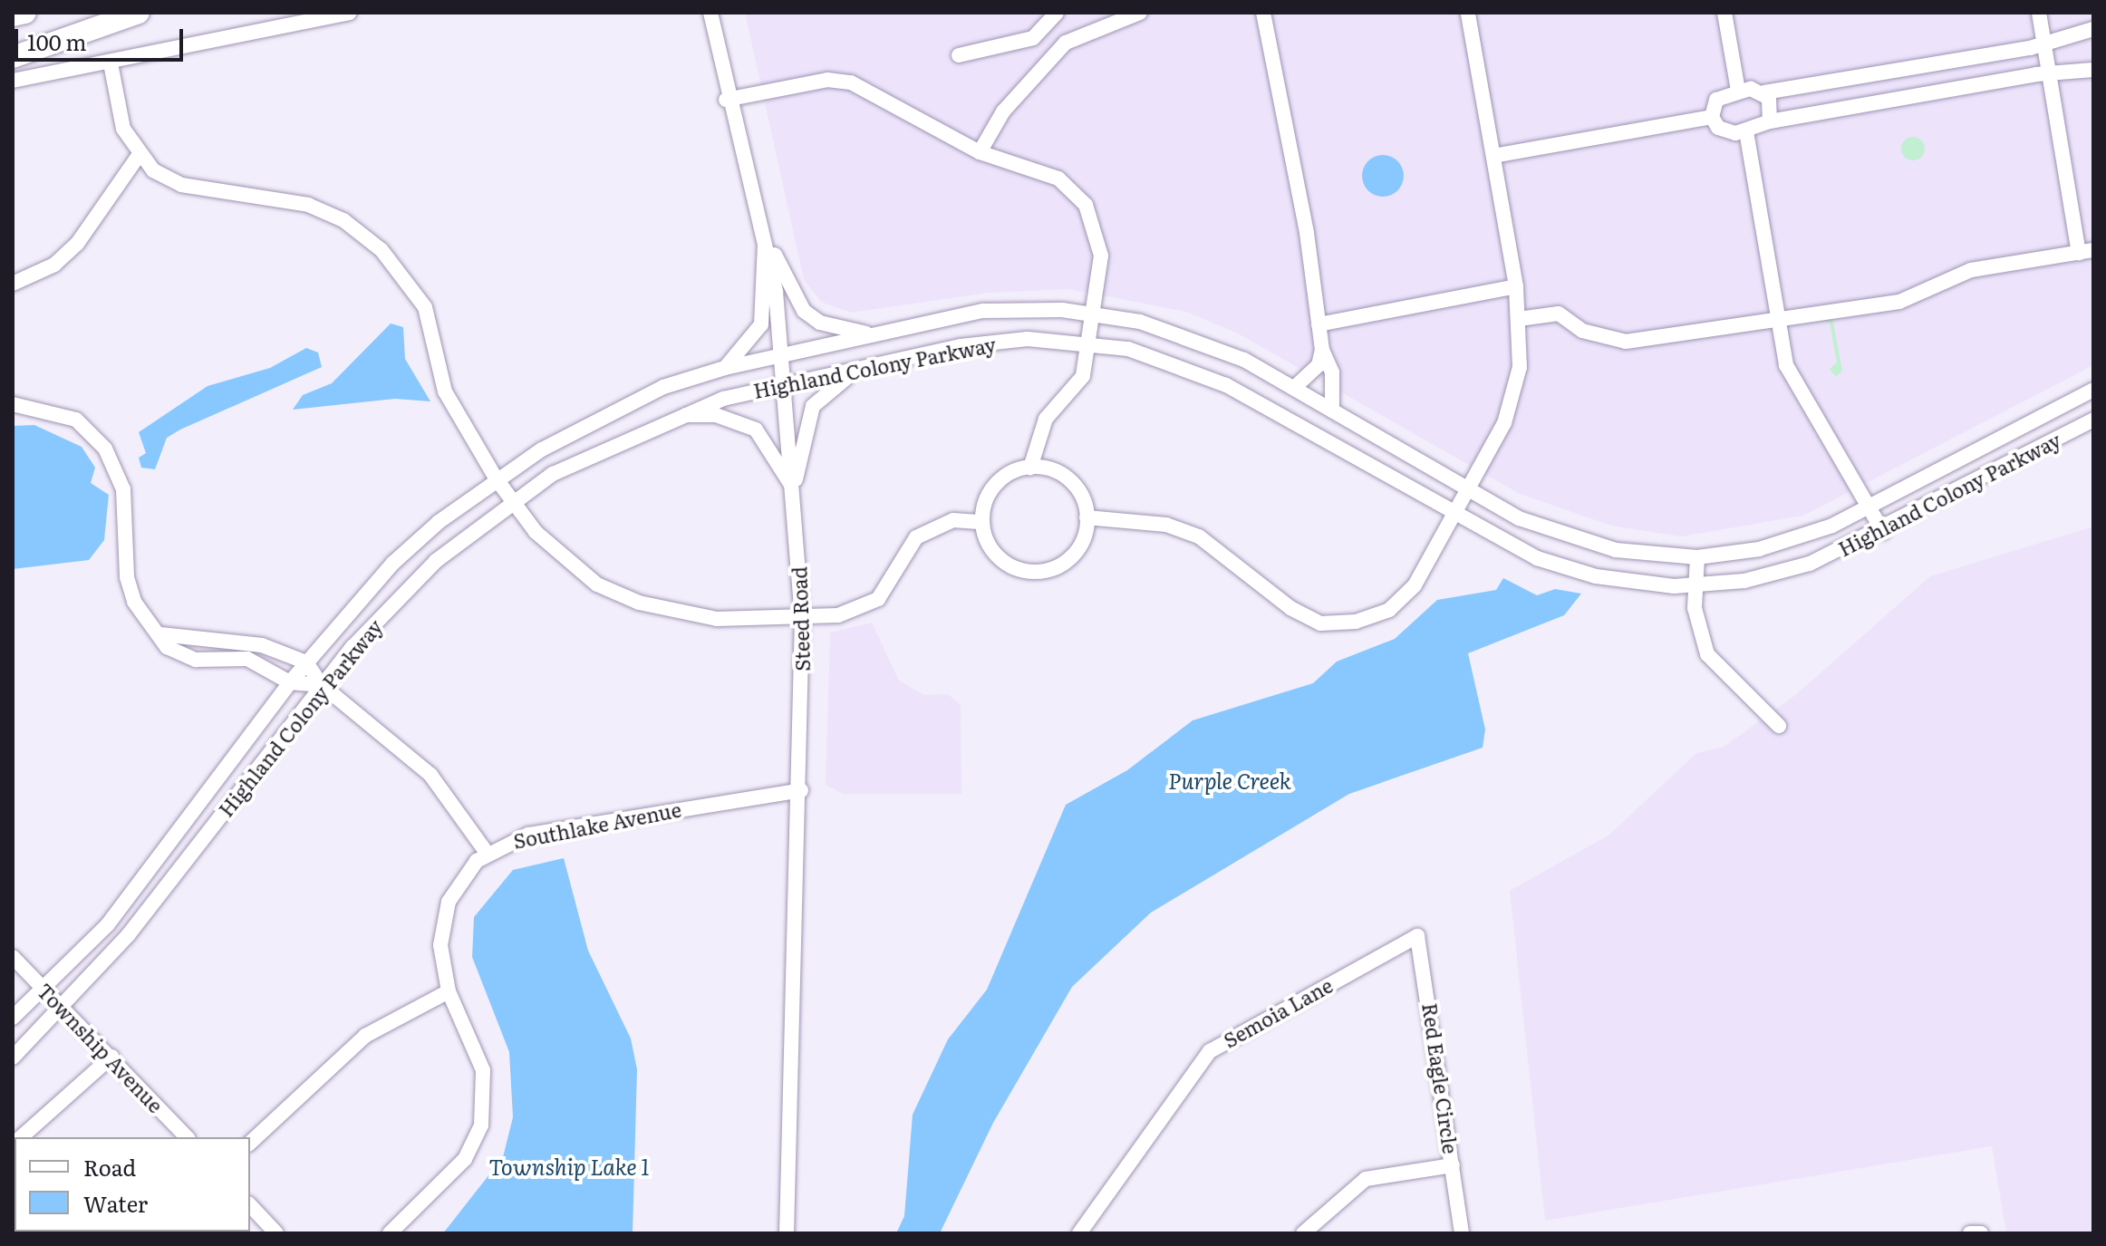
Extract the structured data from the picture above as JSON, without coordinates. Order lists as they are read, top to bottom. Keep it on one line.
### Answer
{"streets":{"street":["Highland Colony Parkway","Steed Road","Southlake Avenue","Semoia Lane","Township Avenue","Red Eagle Circle"]},"crossings":[["Highland Colony Parkway","Steed Road"],["Highland Colony Parkway","Township Avenue"],["Steed Road","Southlake Avenue"],["Semoia Lane","Red Eagle Circle"]],"water":["Purple Creek","Township Lake 1"],"legend":["Road","Water"],"scale_bar":"100 m"}
